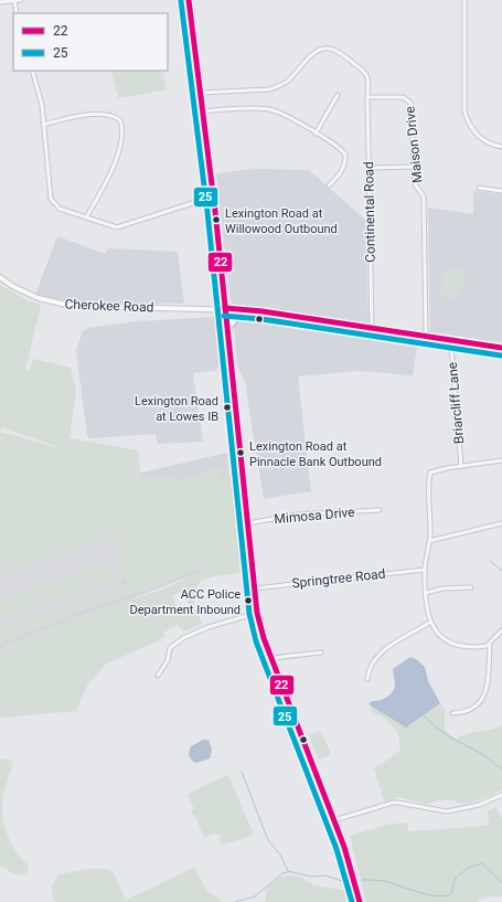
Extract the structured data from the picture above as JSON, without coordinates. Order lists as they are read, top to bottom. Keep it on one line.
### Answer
{"streets":{"main road":["Cherokee Road"],"street":["Maison Drive","Continental Road","Briarcliff Lane","Mimosa Drive","Springtree Road"]},"crossings":[["Maison Drive","Continental Road"],["Maison Drive","Cherokee Road"],["Continental Road","Cherokee Road"],["Cherokee Road","Briarcliff Lane"]],"places":["Lexington Road at Willowood Outbound","Lexington Road at Lowes IB","Lexington Road at Pinnacle Bank Outbound","ACC Police Department Inbound"],"lines":["transit line 22","transit line 25"],"legend":["22","25"]}
